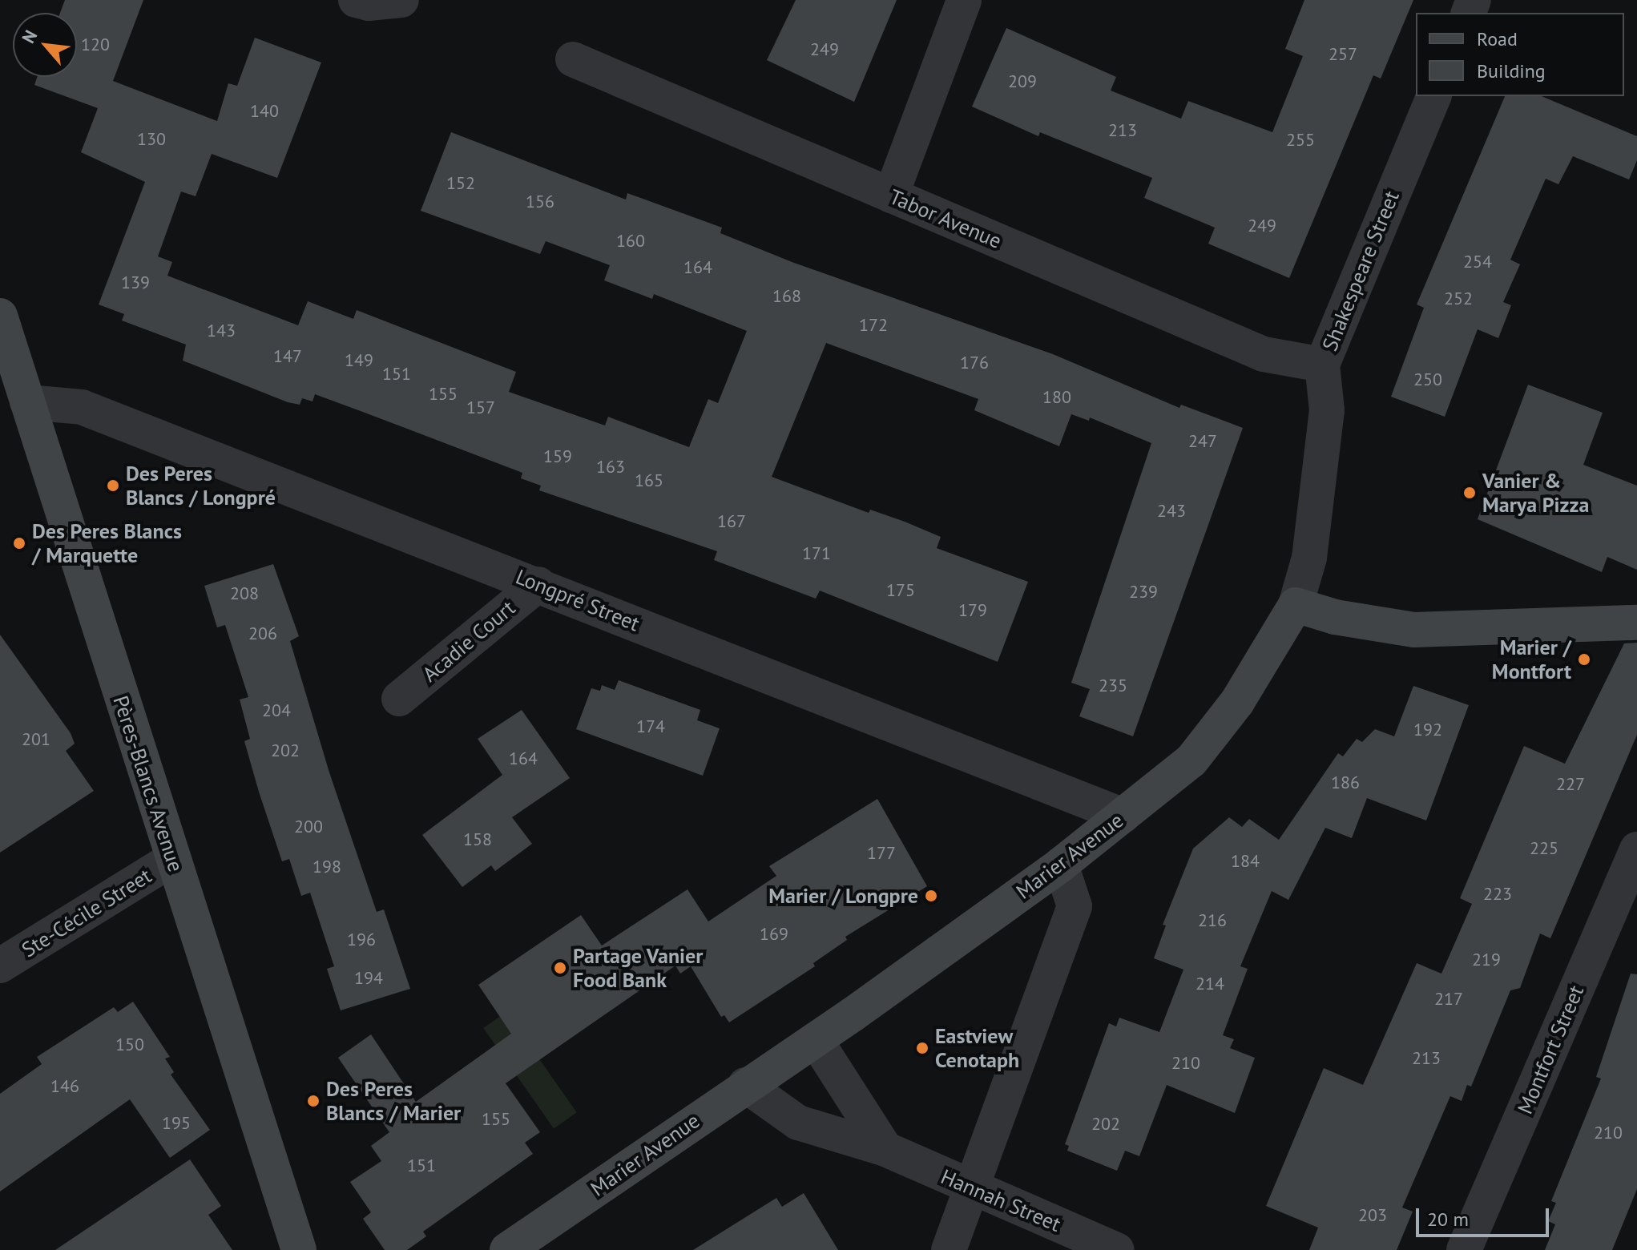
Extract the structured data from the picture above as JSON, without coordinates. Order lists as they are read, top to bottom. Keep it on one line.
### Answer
{"streets":{"street":["Tabor Avenue","Shakespeare Street","Longpré Street","Acadie Court","Pères-Blancs Avenue","Marier Avenue","Ste-Cécile Street","Montfort Street","Hannah Street"]},"crossings":[["Tabor Avenue","Shakespeare Street"],["Shakespeare Street","Marier Avenue"],["Longpré Street","Acadie Court"],["Longpré Street","Pères-Blancs Avenue"],["Longpré Street","Marier Avenue"],["Pères-Blancs Avenue","Ste-Cécile Street"],["Marier Avenue","Hannah Street"]],"places":["Des Peres Blancs / Longpré","Vanier & Marya Pizza","Des Peres Blancs / Marquette","Marier / Montfort","Marier / Longpre","Partage Vanier Food Bank","Eastview Cenotaph","Des Peres Blancs / Marier"],"house_numbers":["120","249","257","209","140","213","130","255","152","156","249","160","254","164","139","168","252","172","143","147","149","176","151","250","155","180","157","247","159","163","165","243","167","171","175","239","208","179","206","235","204","174","192","201","202","164","186","227","200","158","225","177","184","198","223","216","169","196","219","194","214","217","150","213","210","146","155","195","202","210","151","203"],"legend":["Road","Building"],"scale_bar":"20 m","north":"top left"}
